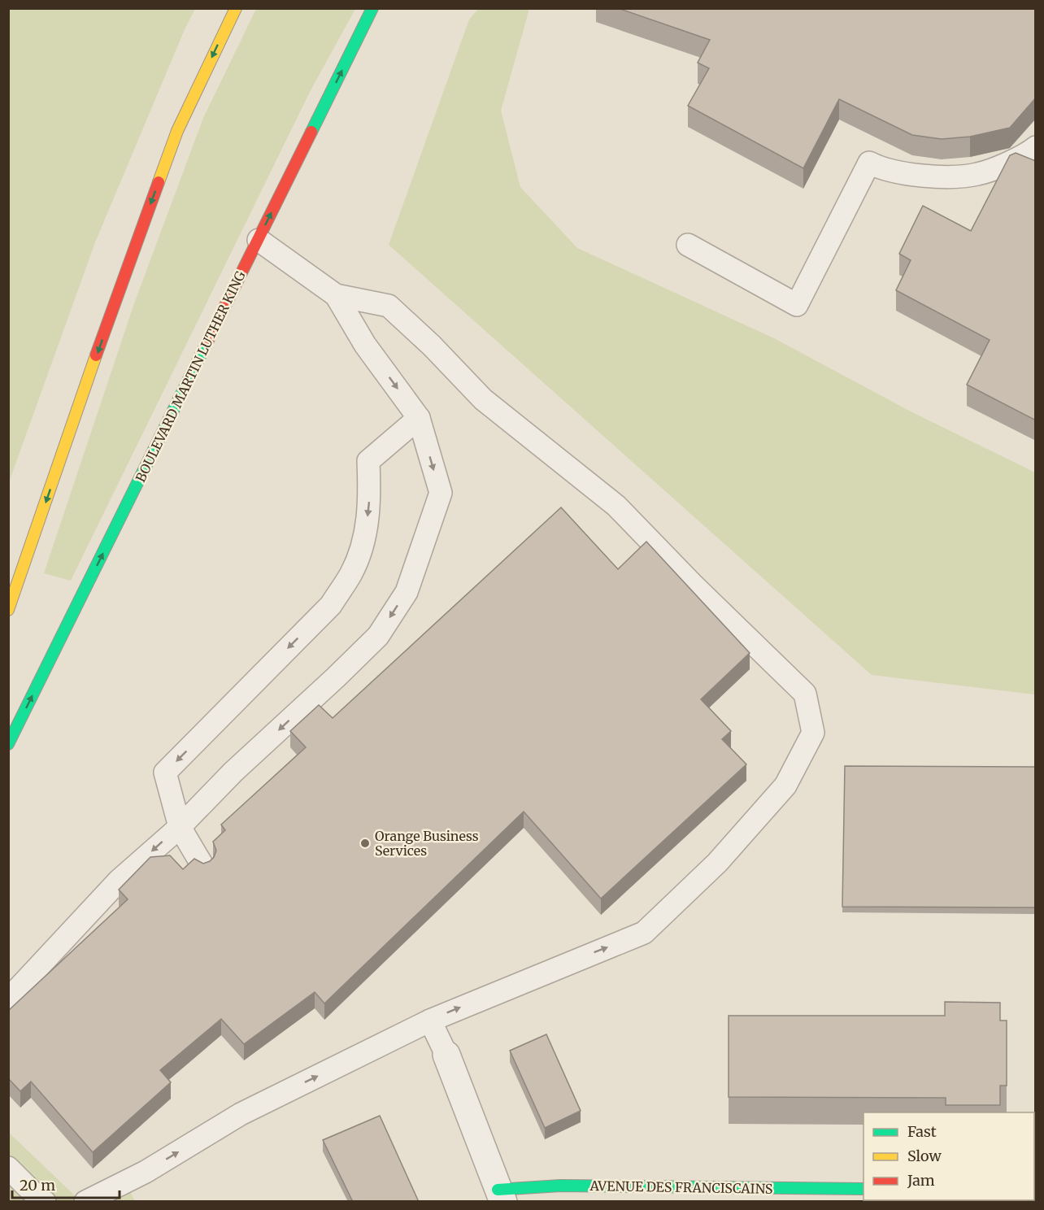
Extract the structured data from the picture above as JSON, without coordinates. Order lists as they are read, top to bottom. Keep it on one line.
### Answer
{"streets":{"main road":["BOULEVARD MARTIN LUTHER KING","AVENUE DES FRANCISCAINS"]},"places":["Orange Business Services"],"legend":["Fast","Slow","Jam"],"scale_bar":"20 m"}
